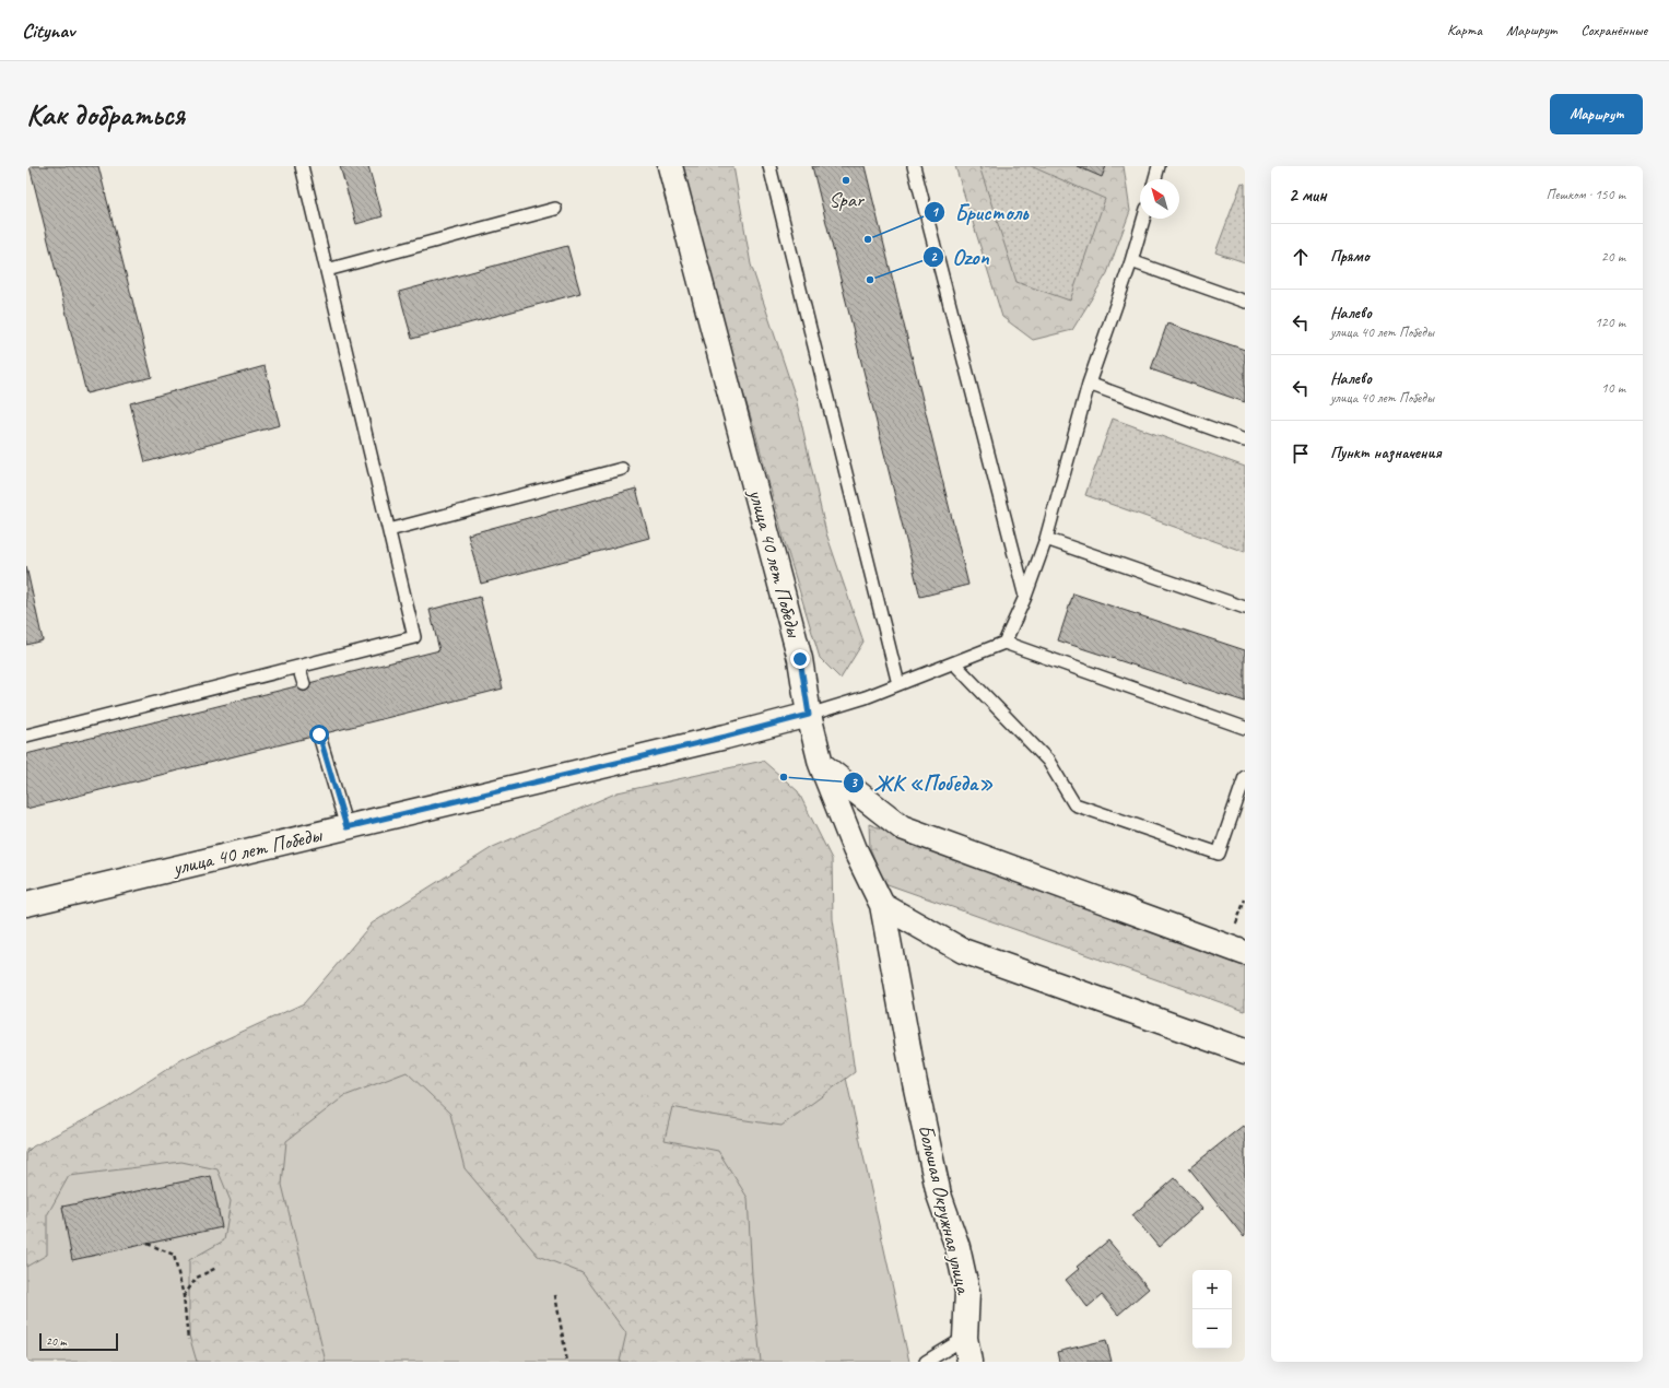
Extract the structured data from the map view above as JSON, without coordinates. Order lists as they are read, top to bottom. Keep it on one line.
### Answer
{"streets":{"street":["улица 40 лет Победы","Большая Окружная улица"]},"crossings":[["улица 40 лет Победы","Большая Окружная улица"]],"places":["Spar","Бристоль","Ozon","ЖК «Победа»"],"scale_bar":"20 m","north":"top left","page":{"header":"Citynav","nav":["Карта","Маршрут","Сохранённые"],"buttons":"Маршрут","title":"Как добраться","heading":["2 мин","Пешком · 150 m"],"list":[["Прямо","20 m"],["Налево","улица 40 лет Победы","120 m"],["Налево","улица 40 лет Победы","10 m"],"Пункт назначения"],"map_buttons":["+","−"],"scale":"20 m"}}
